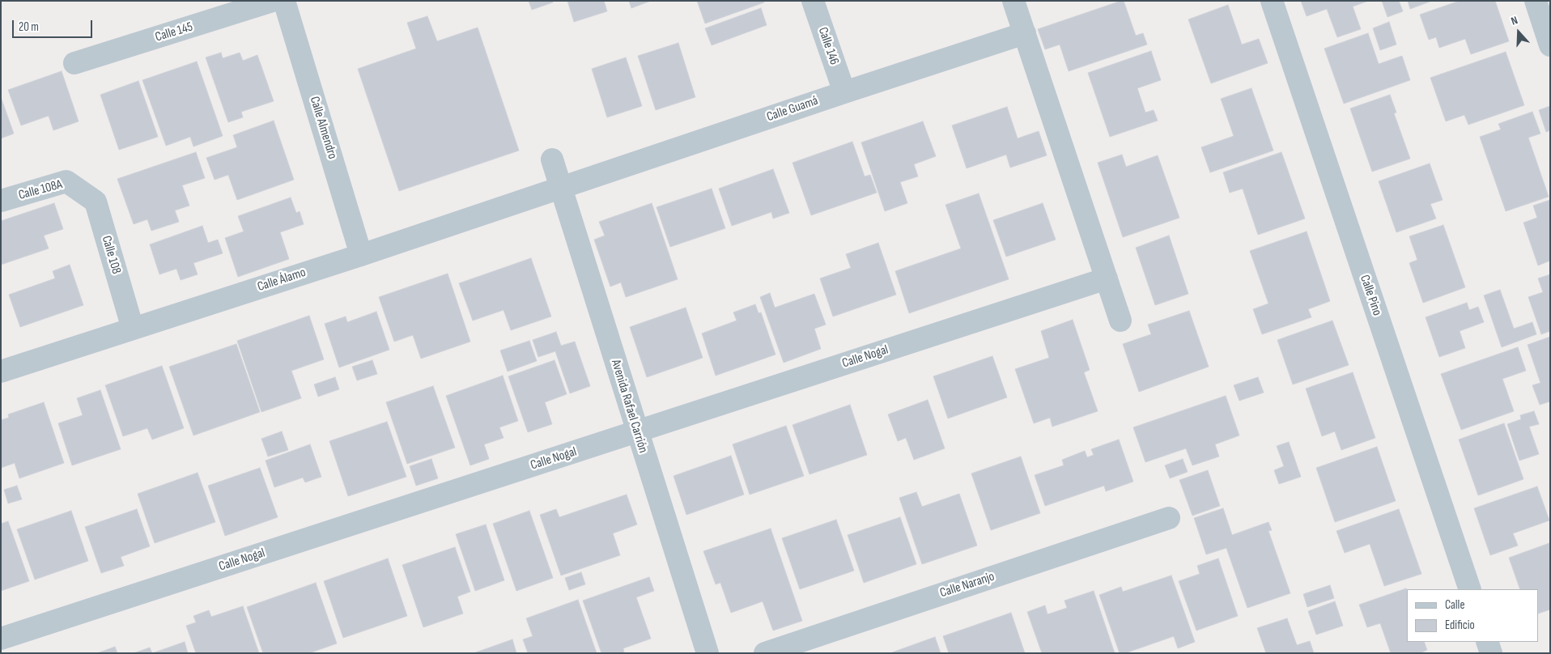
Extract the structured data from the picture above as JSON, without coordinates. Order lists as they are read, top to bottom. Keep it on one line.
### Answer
{"streets":{"street":["Calle 145","Calle 146","Calle Guamá","Calle Almendro","Calle 108A","Calle 108","Calle Álamo","Calle Pino","Calle Nogal","Avenida Rafael Carrión","Calle Naranjo"]},"crossings":[["Calle 146","Calle Guamá"],["Calle Guamá","Calle Álamo"],["Calle Guamá","Avenida Rafael Carrión"],["Calle Almendro","Calle Álamo"],["Calle 108A","Calle 108"],["Calle 108","Calle Álamo"],["Calle Álamo","Avenida Rafael Carrión"],["Calle Nogal","Avenida Rafael Carrión"]],"legend":["Calle","Edificio"],"scale_bar":"20 m","north":"top"}
